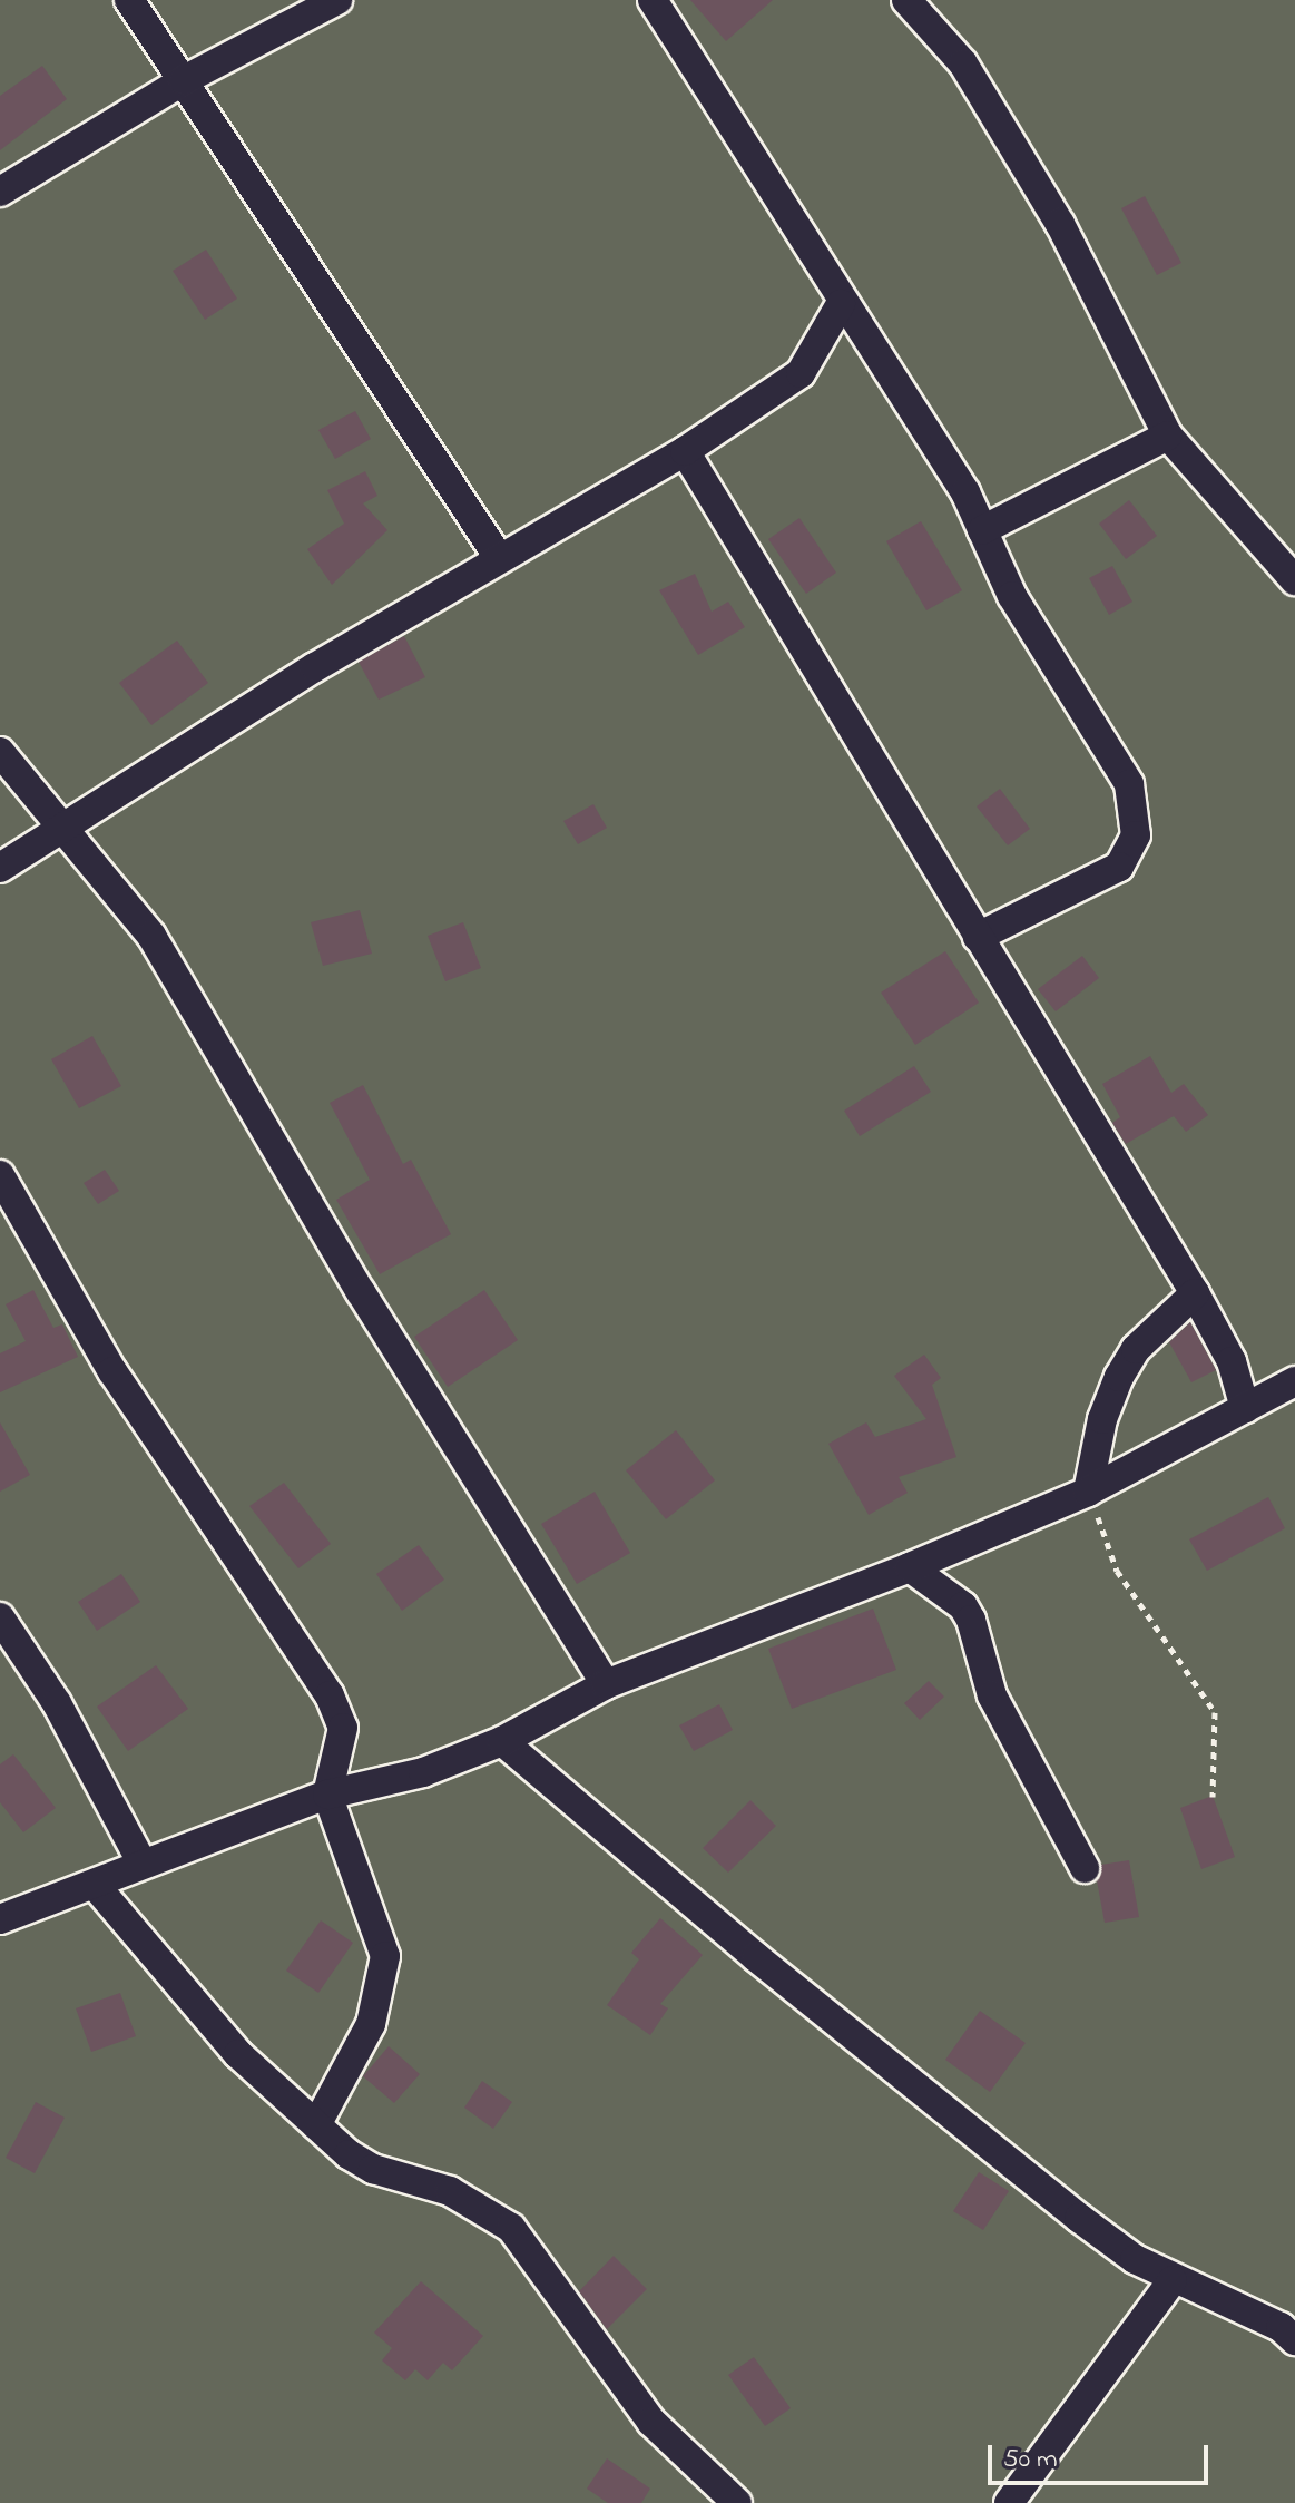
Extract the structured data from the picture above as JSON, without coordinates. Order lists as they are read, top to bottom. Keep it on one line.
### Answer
{"scale_bar":"50 m"}
